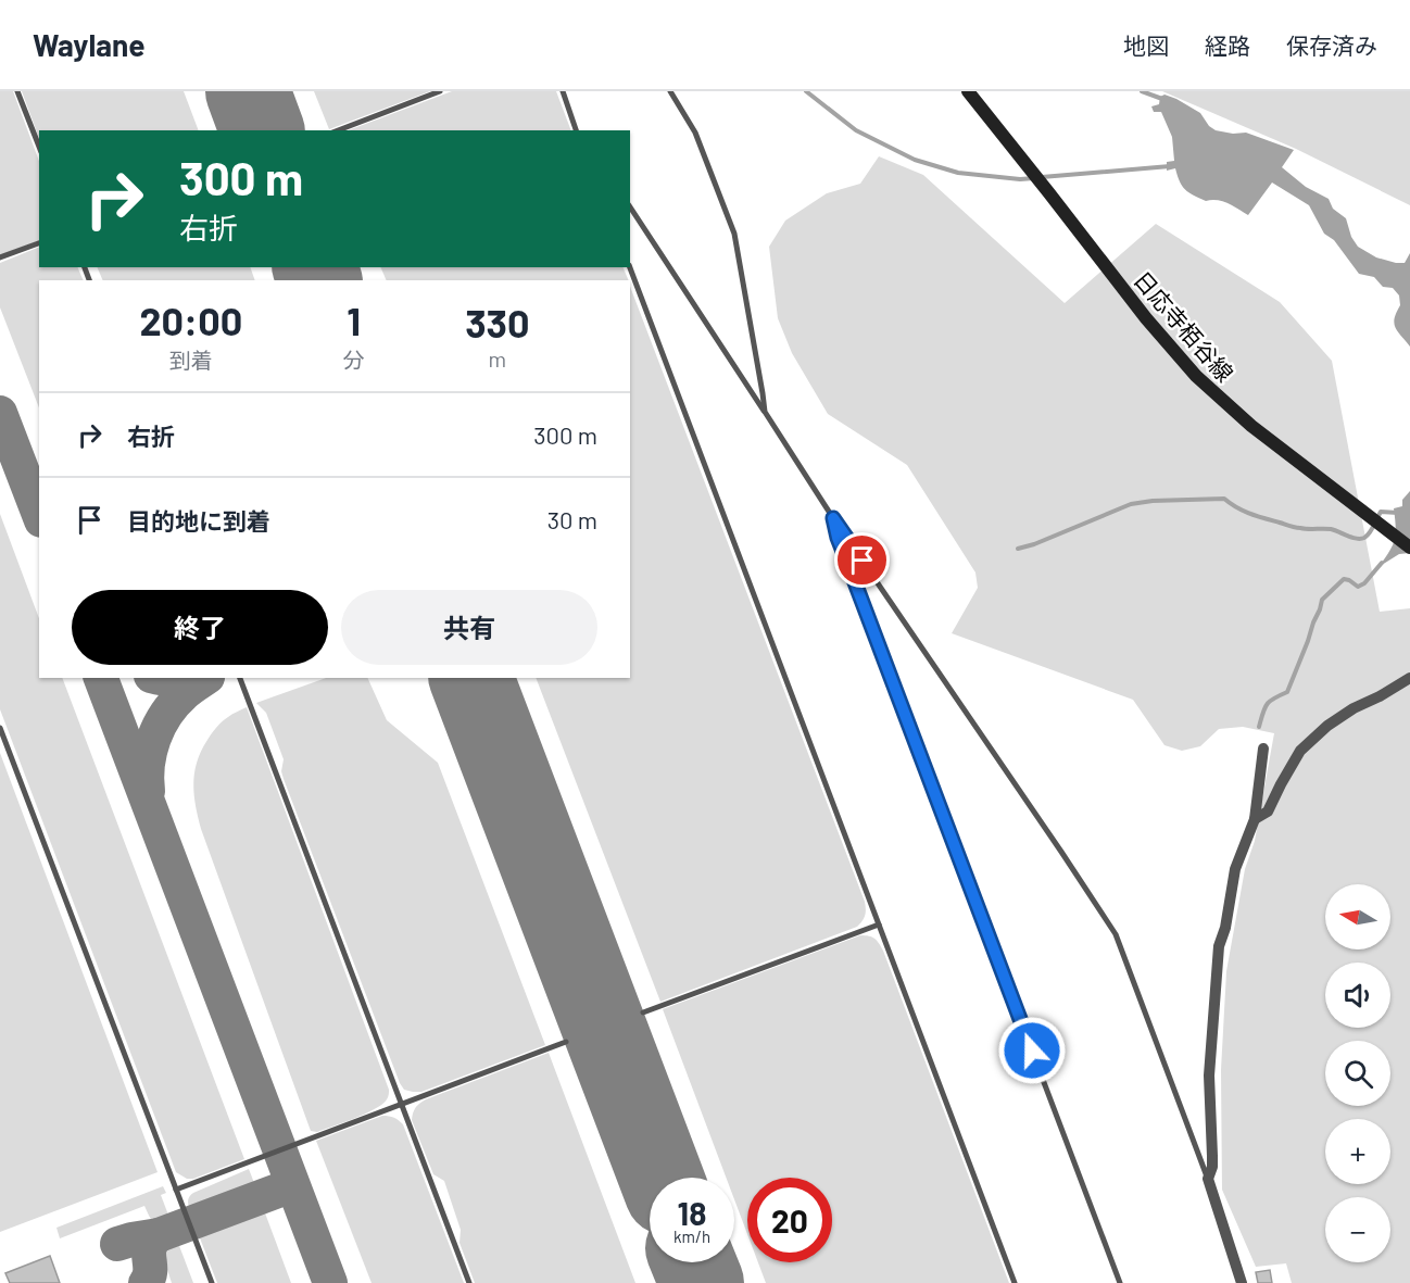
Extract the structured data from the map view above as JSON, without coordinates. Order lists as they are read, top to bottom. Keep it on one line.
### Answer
{"streets":{"main road":["日応寺栢谷線"]},"north":"left","page":{"header":"Waylane","nav":["地図","経路","保存済み"],"turn":["300 m","右折"],"eta":["20:00","到着","1","分","330","m"],"list":[{"name":"右折","value":"300 m"},{"name":"目的地に到着","value":"30 m"}],"buttons":["終了","共有"],"map_buttons":["+","−"],"speed":"18 km/h","limit":"20"}}
